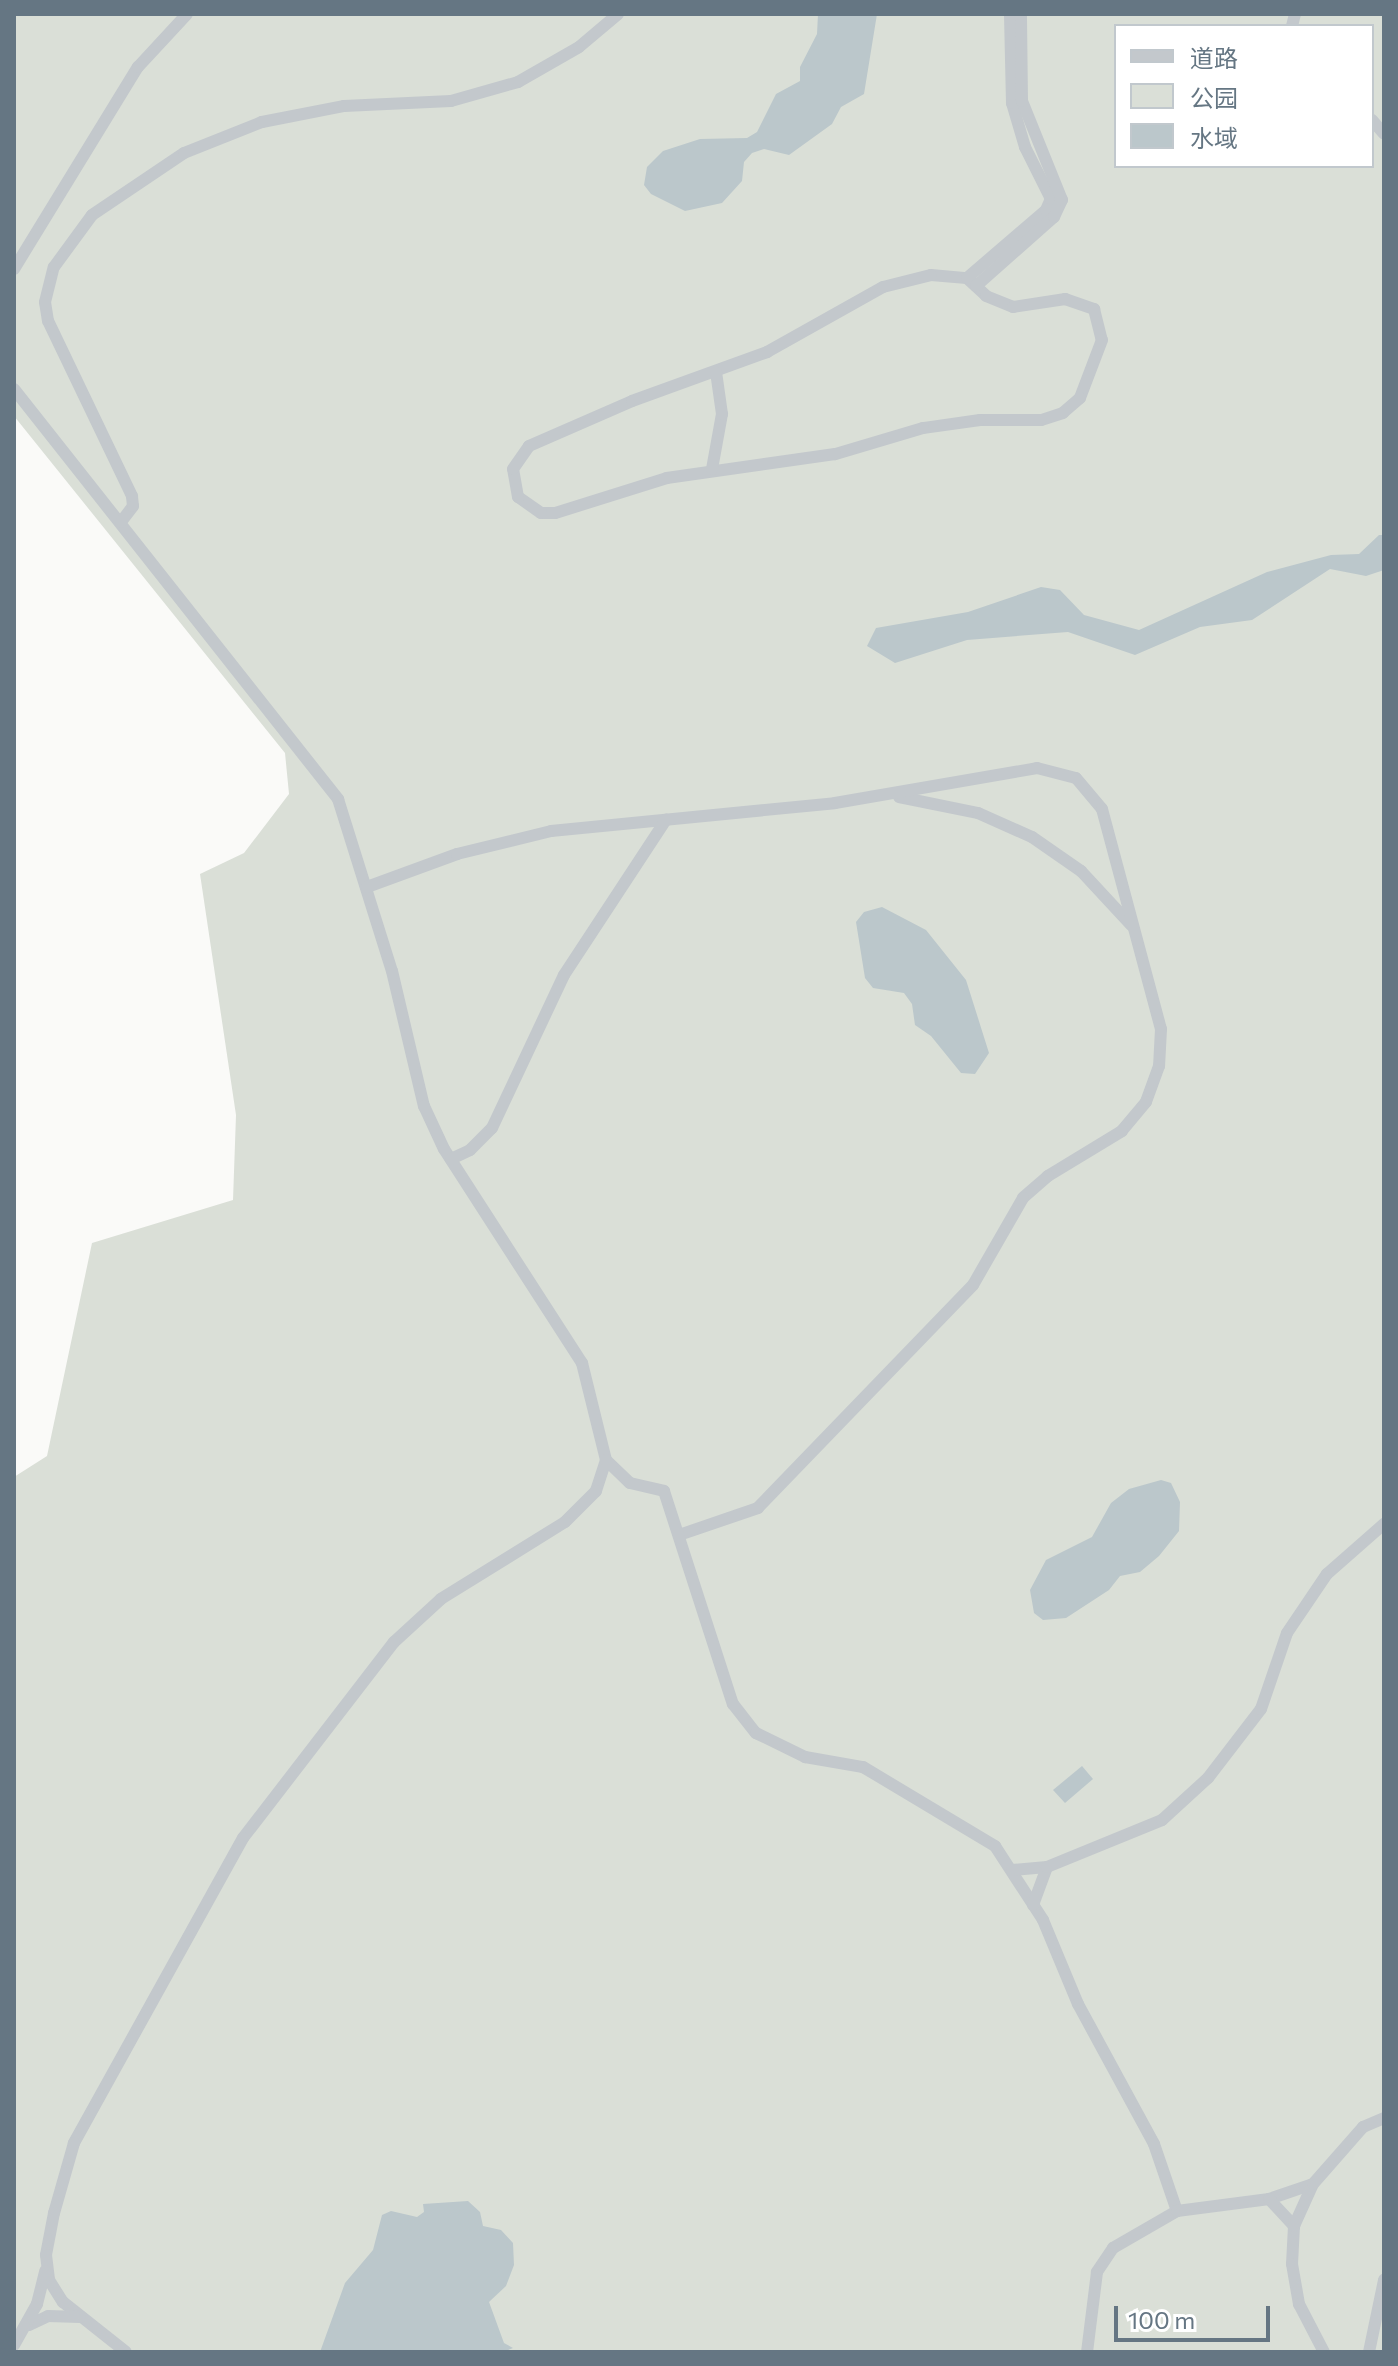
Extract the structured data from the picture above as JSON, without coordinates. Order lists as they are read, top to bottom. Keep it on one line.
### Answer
{"legend":["道路","公园","水域"],"scale_bar":"100 m"}
